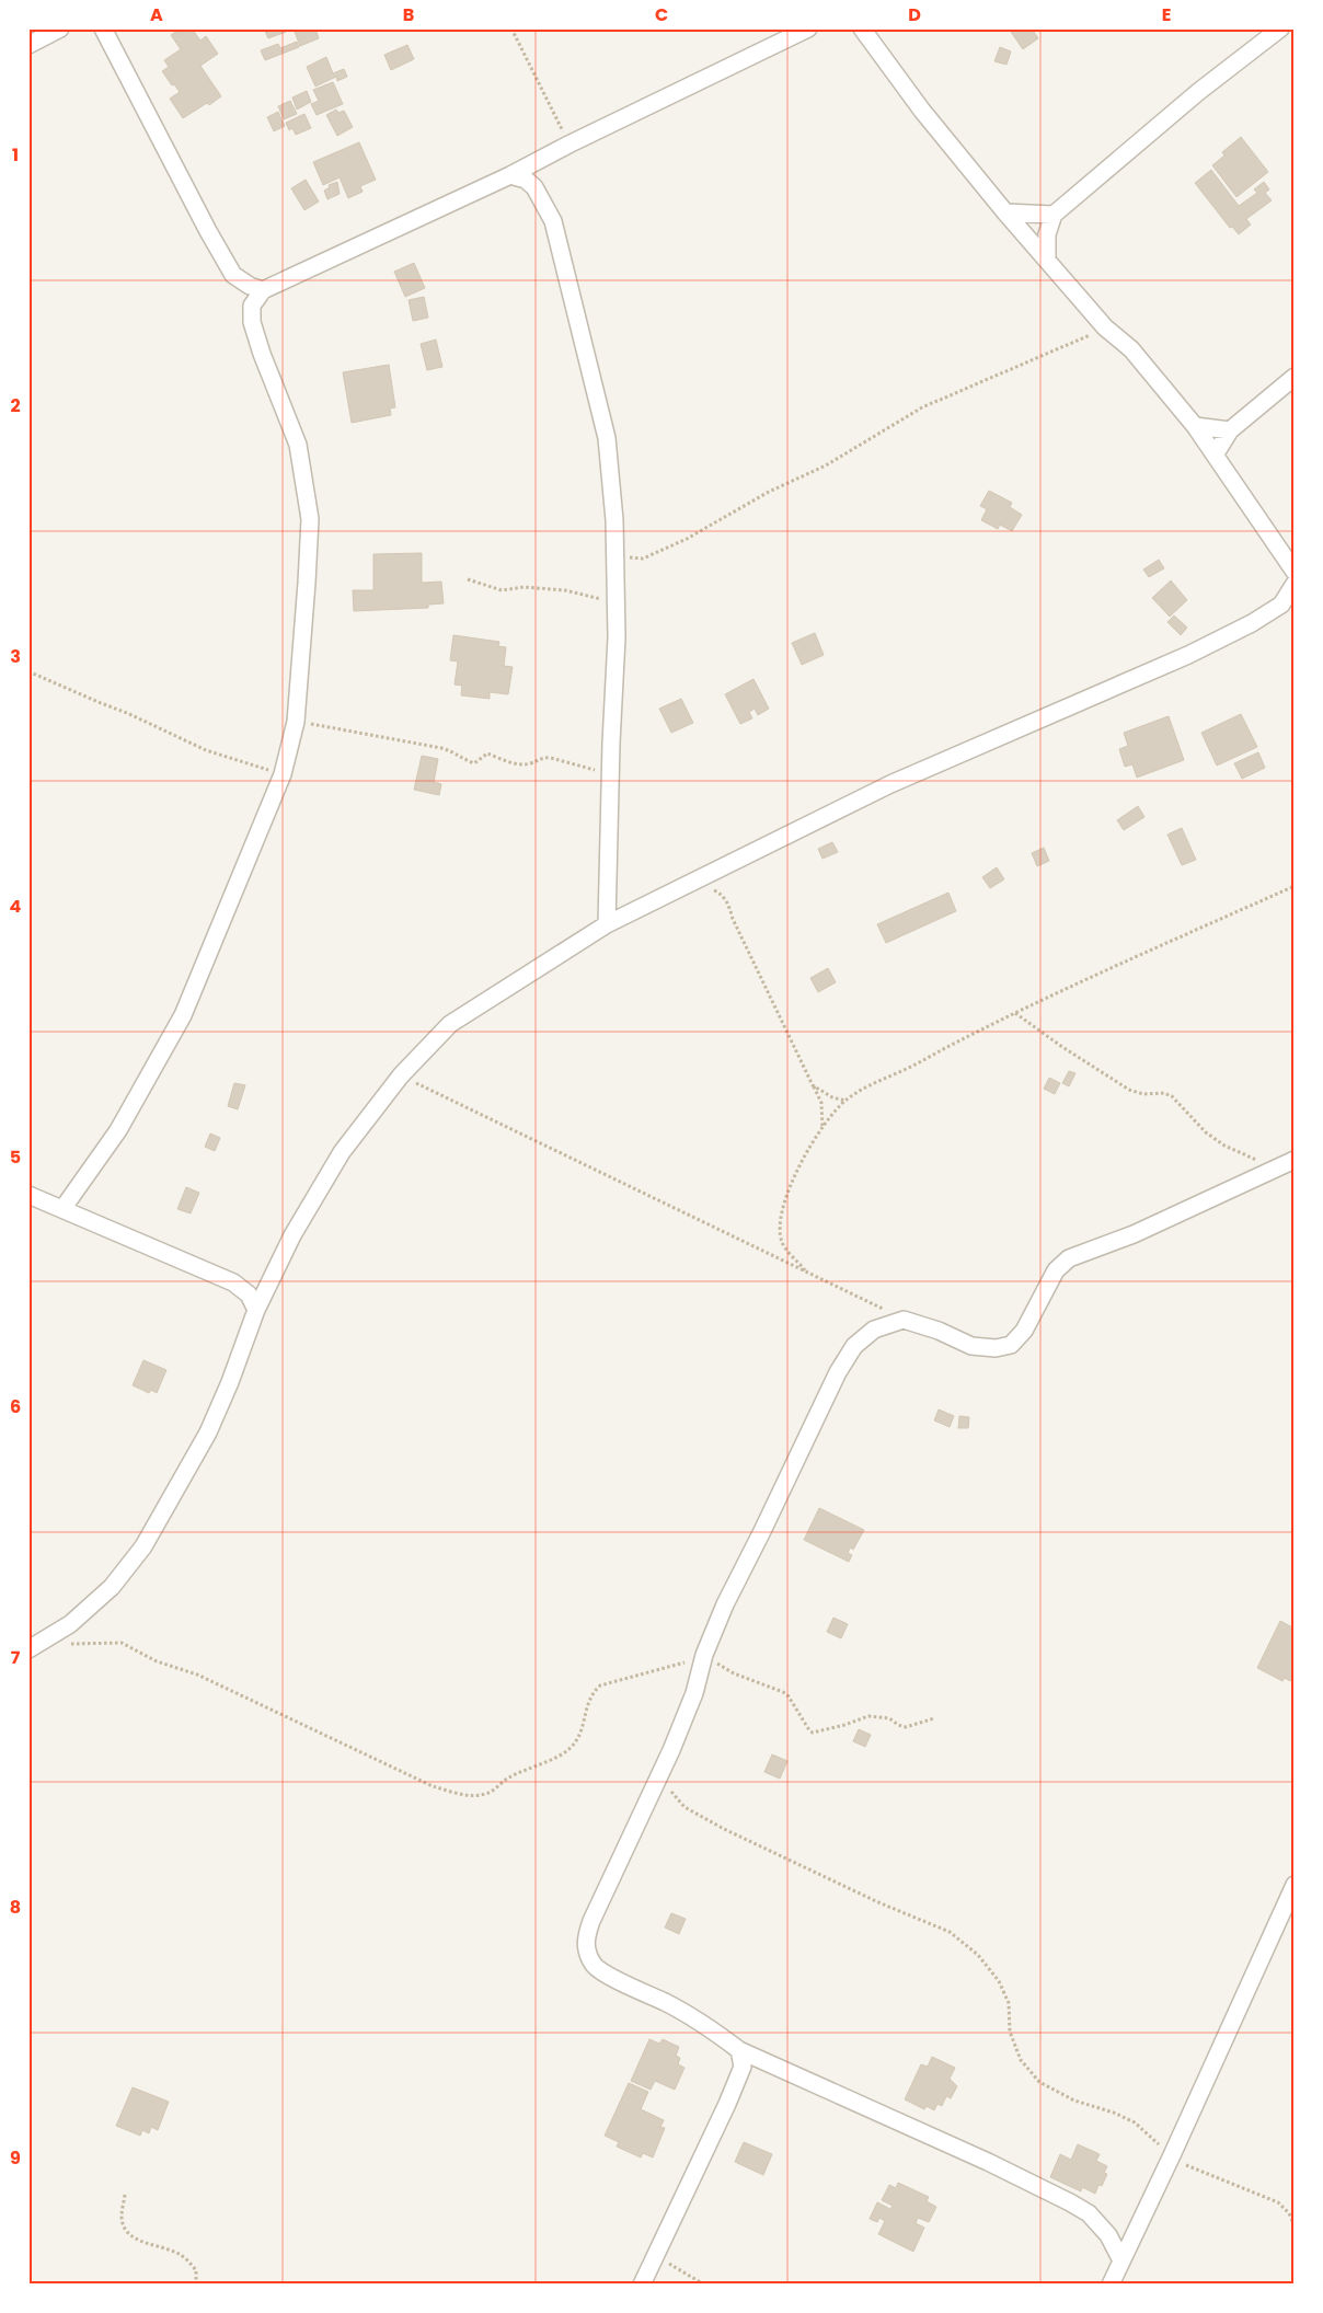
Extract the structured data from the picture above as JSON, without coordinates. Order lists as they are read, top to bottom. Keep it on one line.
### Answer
{"grid":{"columns":["A","B","C","D","E"],"rows":["1","2","3","4","5","6","7","8","9"]}}
